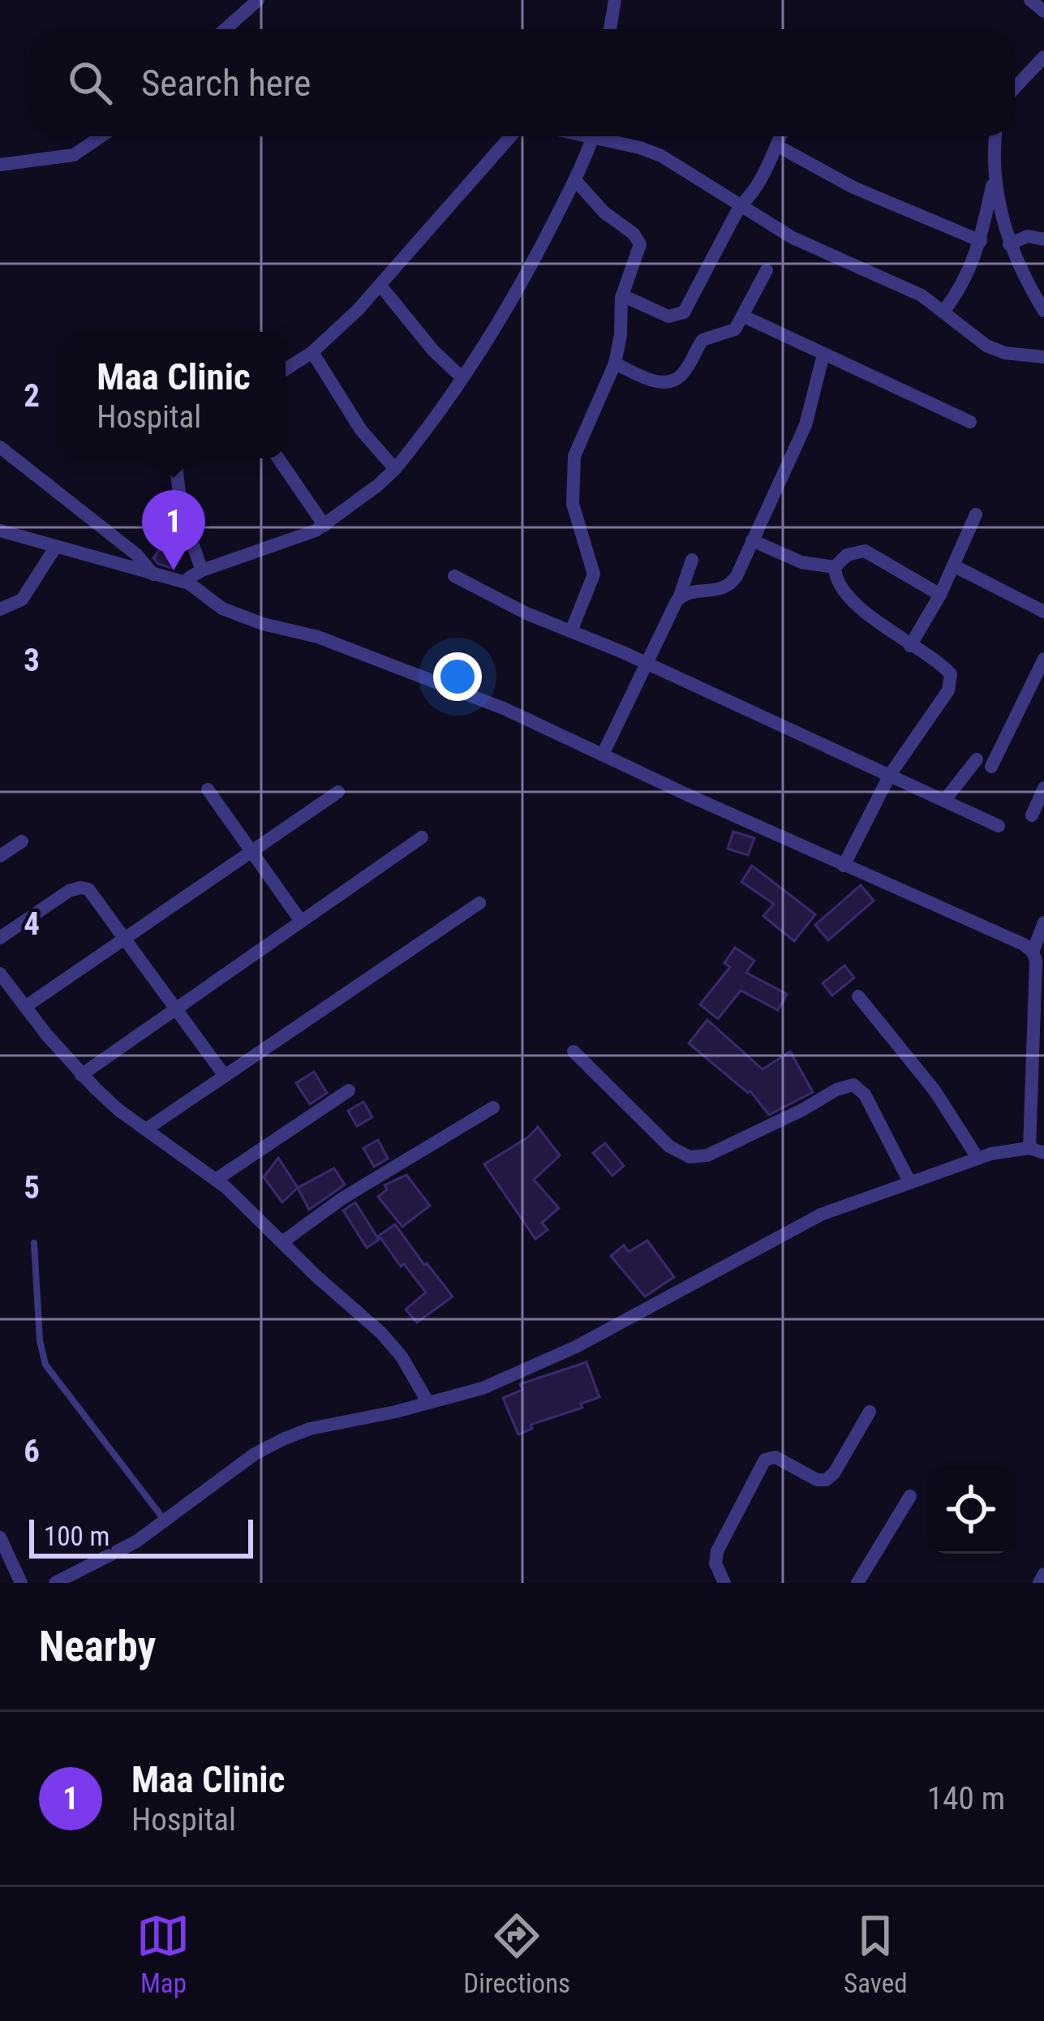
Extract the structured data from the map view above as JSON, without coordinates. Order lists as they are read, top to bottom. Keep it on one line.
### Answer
{"scale_bar":"100 m","page":{"search":"Search here","popup":["Maa Clinic","Hospital"],"pins":"1","scale":"100 m","heading":"Nearby","list":[{"mark":"1","name":"Maa Clinic","note":"Hospital","value":"140 m"}],"nav":["Map","Directions","Saved"]},"grid":{"rows":["2","3","4","5","6"]}}
